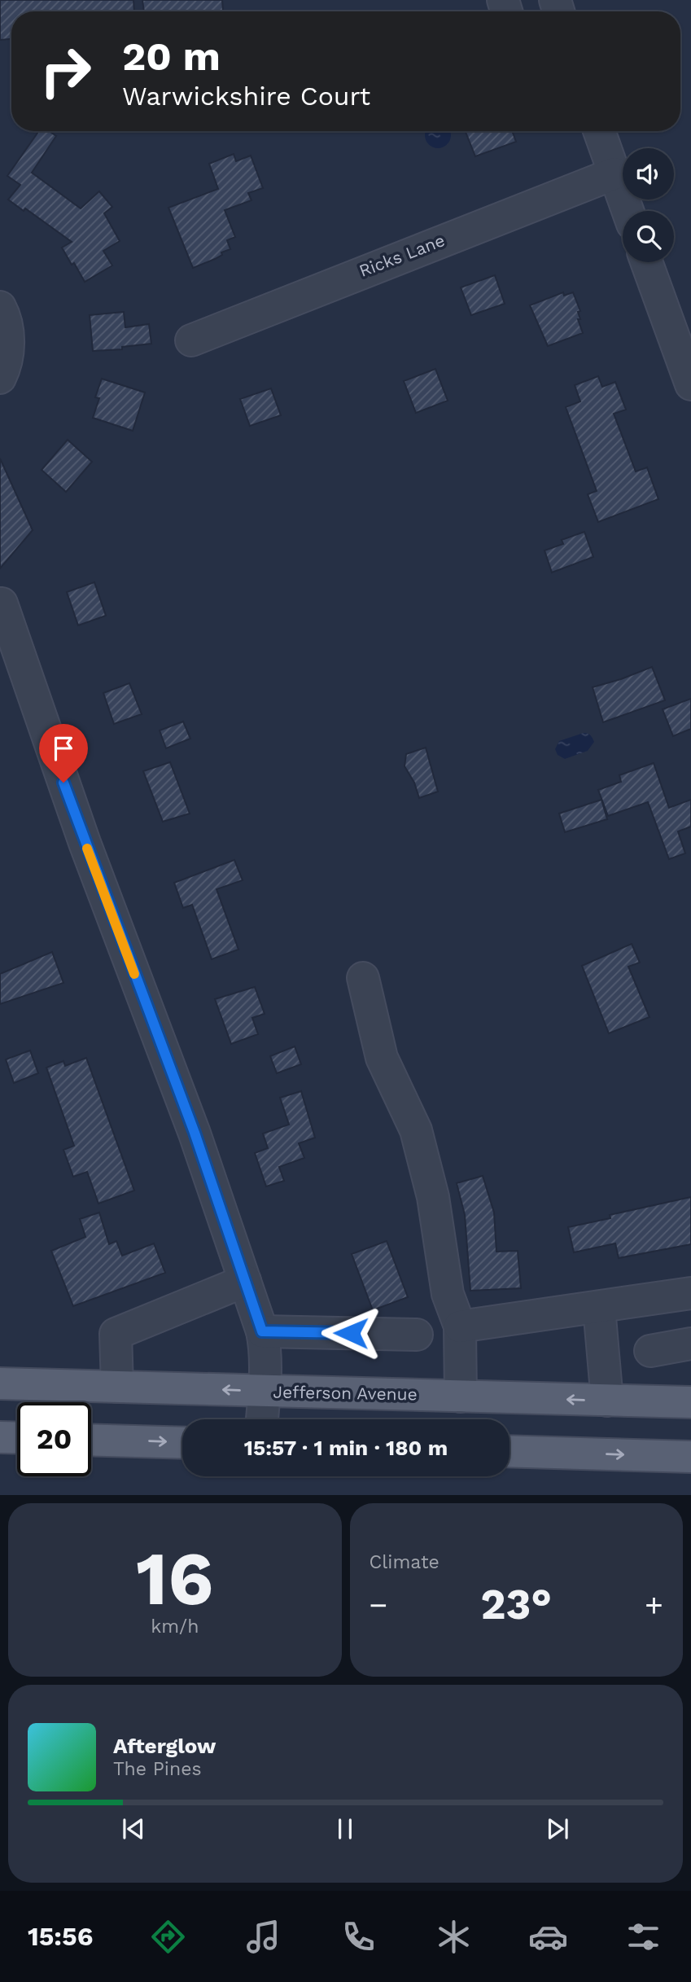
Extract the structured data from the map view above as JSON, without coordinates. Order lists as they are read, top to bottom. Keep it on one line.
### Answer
{"streets":{"main road":["Jefferson Avenue"],"street":["Ricks Lane"]},"page":{"turn":["20 m","Warwickshire Court"],"limit":"20","trip":"15:57 · 1 min · 180 m","tile":[["16","km/h"],"Climate"],"heat":["−","23°","+"],"song":["Afterglow","The Pines"],"tabs":"15:56"}}
